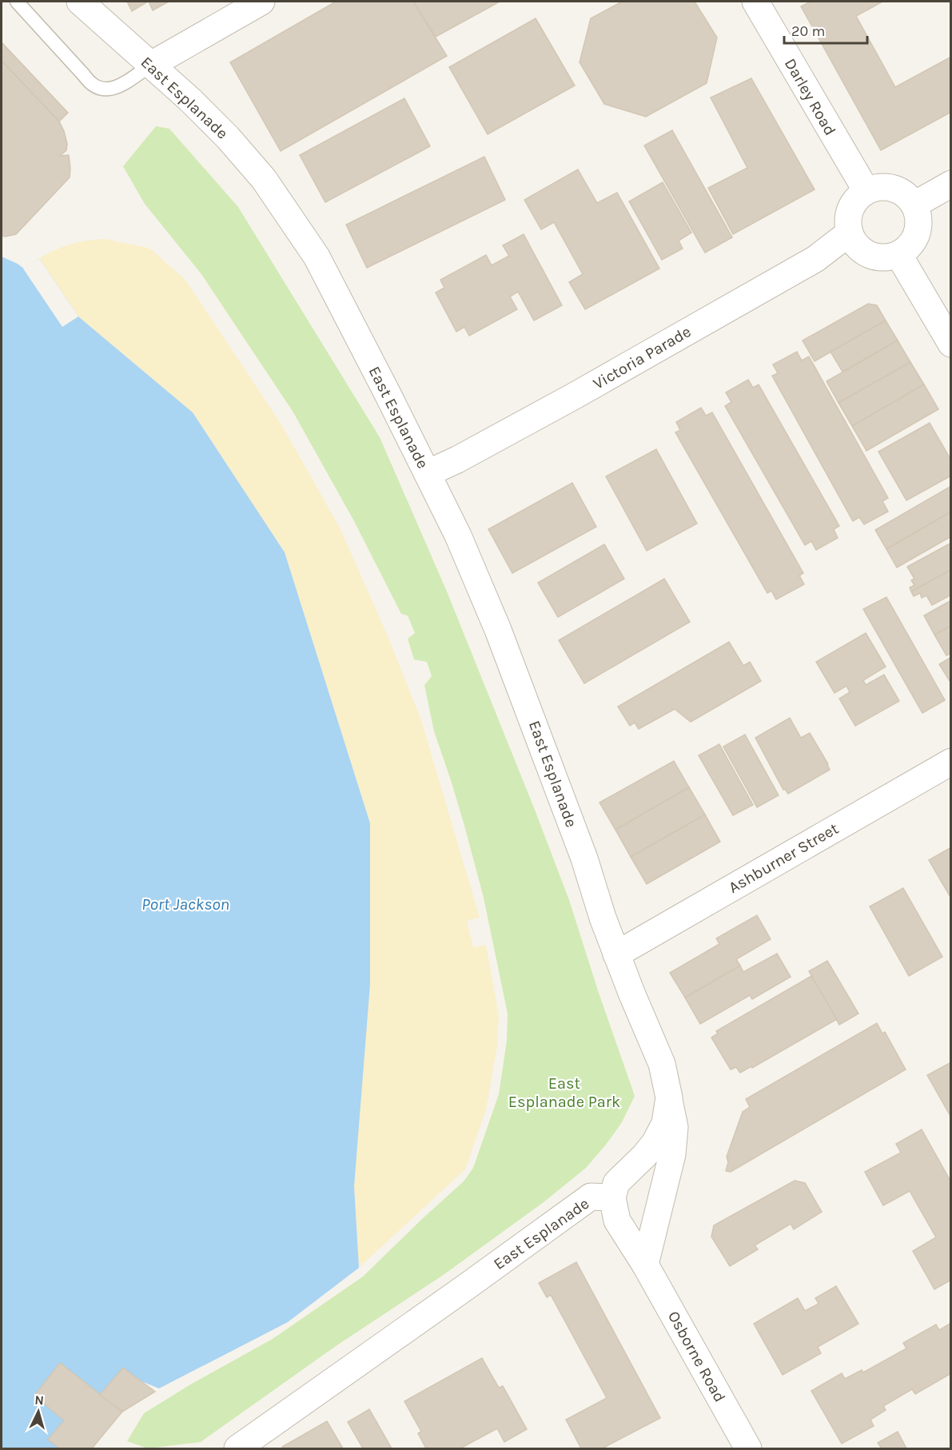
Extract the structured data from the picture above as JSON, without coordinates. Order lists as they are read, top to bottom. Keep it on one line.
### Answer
{"streets":{"street":["Darley Road","East Esplanade","Victoria Parade","Ashburner Street","Osborne Road"]},"crossings":[["Darley Road","Victoria Parade"],["East Esplanade","Victoria Parade"],["East Esplanade","Ashburner Street"],["East Esplanade","Osborne Road"]],"water":["Port Jackson"],"parks":["East Esplanade Park"],"scale_bar":"20 m","north":"top"}
